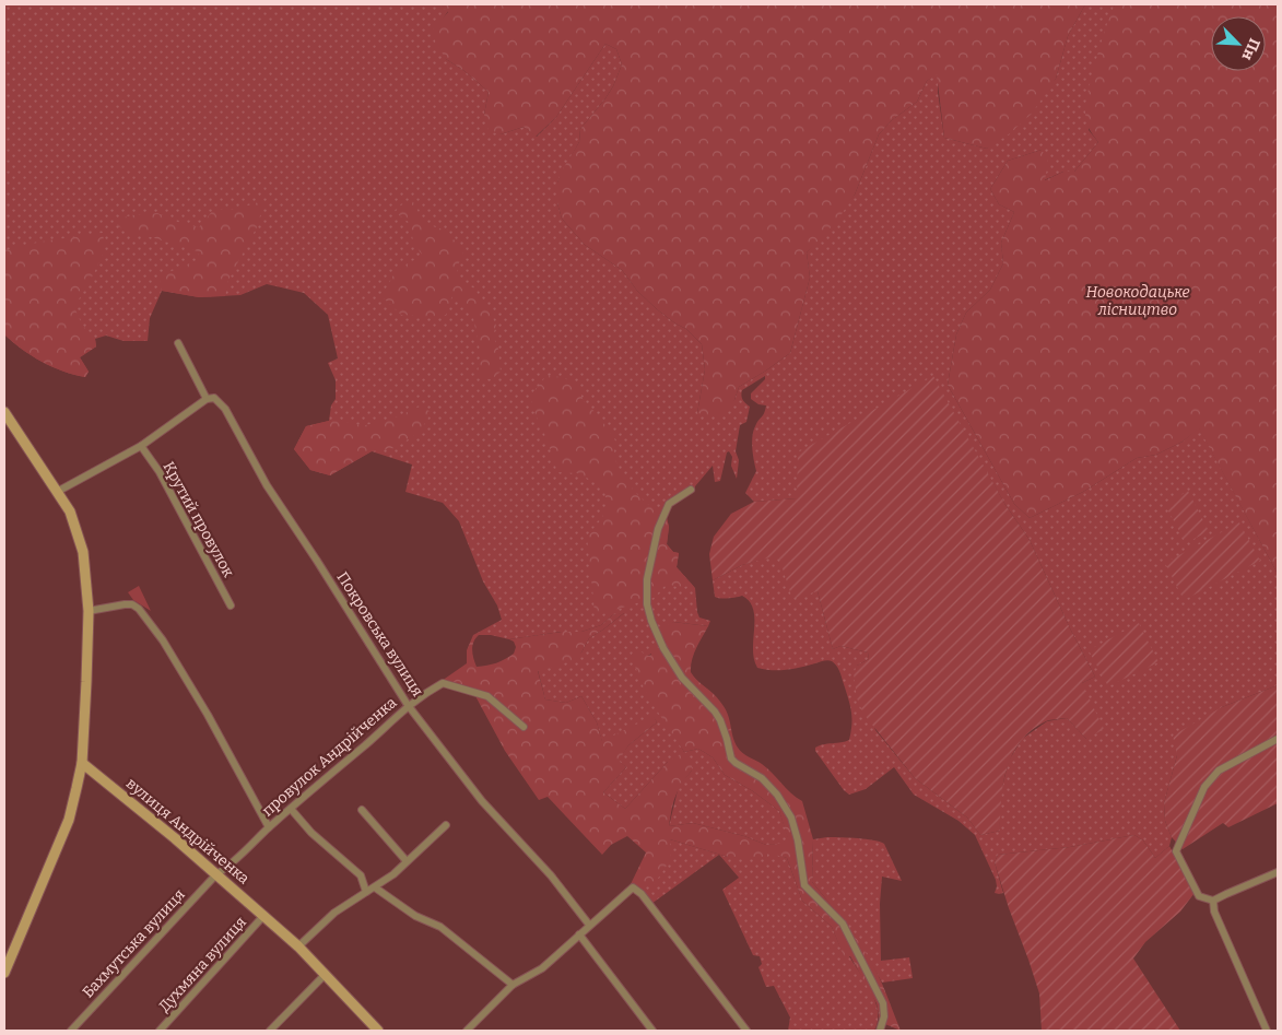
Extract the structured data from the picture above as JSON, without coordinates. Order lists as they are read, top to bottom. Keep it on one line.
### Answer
{"streets":{"street":["Крутий провулок","Покровська вулиця","провулок Андрійченка","вулиця Андрійченка","Бахмутська вулиця","Духмяна вулиця"]},"crossings":[["Покровська вулиця","провулок Андрійченка"],["провулок Андрійченка","вулиця Андрійченка"],["провулок Андрійченка","Бахмутська вулиця"],["вулиця Андрійченка","Бахмутська вулиця"],["вулиця Андрійченка","Духмяна вулиця"]],"parks":["Новокодацьке лісництво"],"north":"bottom right"}
